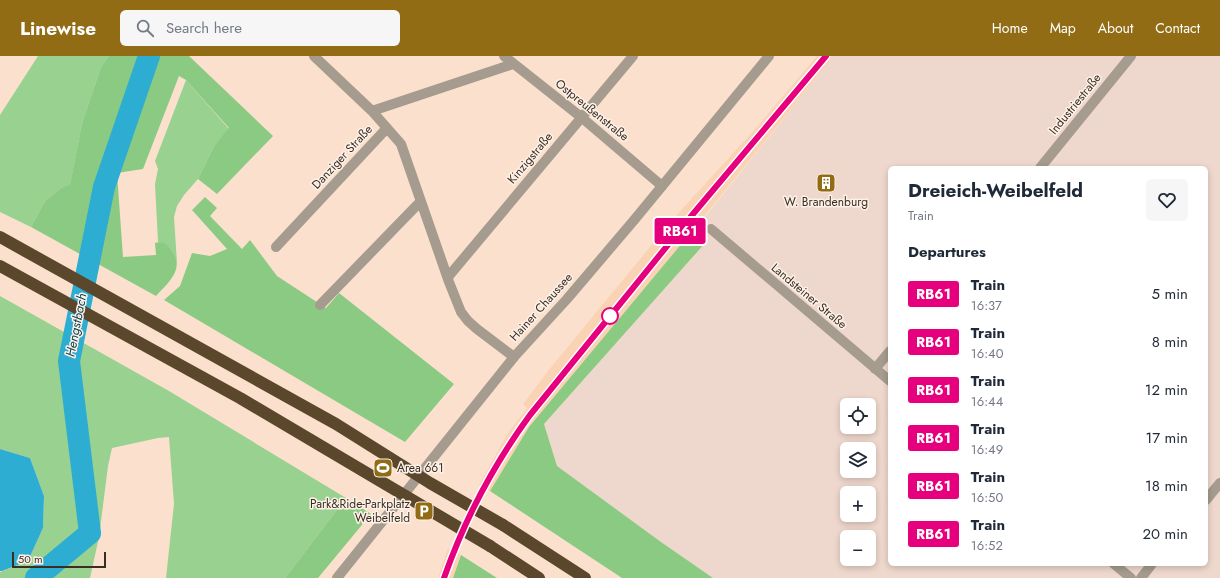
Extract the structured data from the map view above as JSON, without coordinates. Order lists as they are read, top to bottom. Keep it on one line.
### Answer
{"streets":{"street":["Industriestraße","Ostpreußenstraße","Danziger Straße","Kinzigstraße","Landsteiner Straße","Hainer Chaussee"]},"crossings":[["Ostpreußenstraße","Kinzigstraße"],["Ostpreußenstraße","Hainer Chaussee"],["Danziger Straße","Kinzigstraße"],["Danziger Straße","Hainer Chaussee"]],"water":["Hengstbach"],"places":{"building":["W. Brandenburg"],"sports":["Area 661"],"parking":["Park&Ride-Parkplatz Weibelfeld"]},"scale_bar":"50 m","page":{"header":"Linewise","search":"Search here","nav":["Home","Map","About","Contact"],"on_map":"RB61","heading":[["Dreieich-Weibelfeld","Train"],"Departures"],"list":[{"mark":"RB61","name":"Train","note":"16:37","value":"5 min"},{"mark":"RB61","name":"Train","note":"16:40","value":"8 min"},{"mark":"RB61","name":"Train","note":"16:44","value":"12 min"},{"mark":"RB61","name":"Train","note":"16:49","value":"17 min"},{"mark":"RB61","name":"Train","note":"16:50","value":"18 min"},{"mark":"RB61","name":"Train","note":"16:52","value":"20 min"}],"map_buttons":["+","−"],"scale":"50 m"}}
